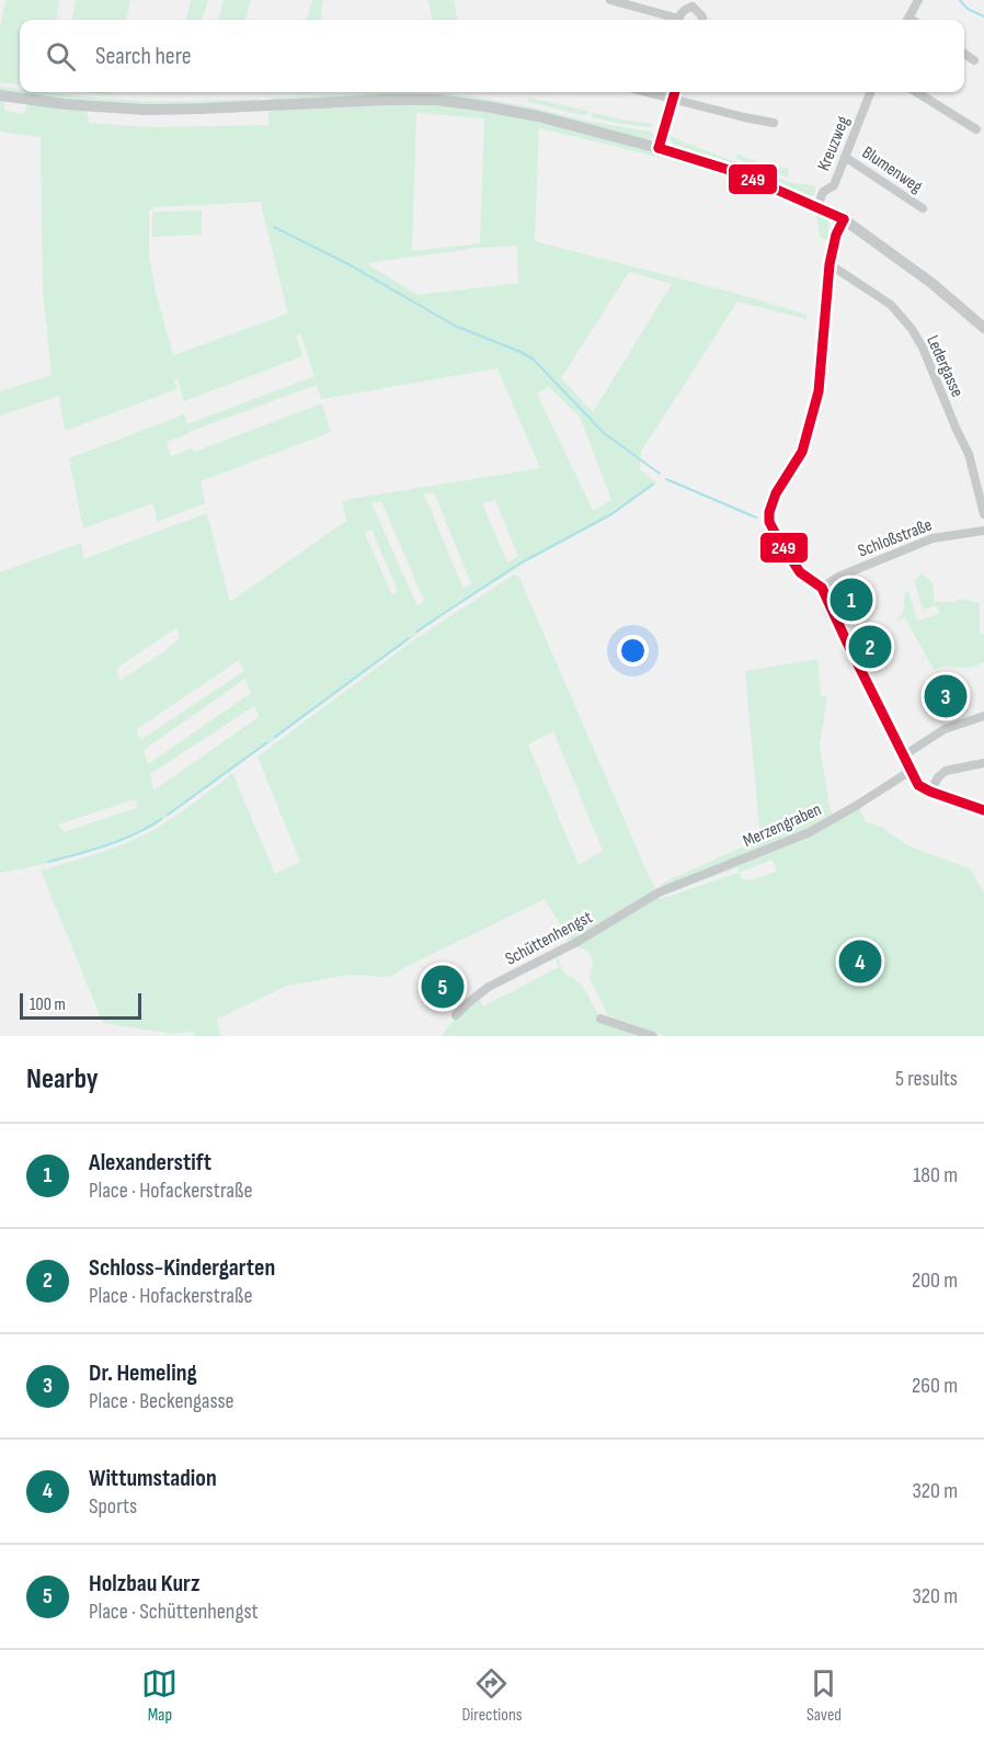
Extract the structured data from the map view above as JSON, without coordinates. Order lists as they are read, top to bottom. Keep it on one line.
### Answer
{"streets":{"street":["Kreuzweg","Blumenweg","Ledergasse","Schloßstraße","Merzengraben","Schüttenhengst"]},"crossings":[["Kreuzweg","Blumenweg"],["Merzengraben","Schüttenhengst"]],"lines":["transit line 249"],"scale_bar":"100 m","page":{"search":"Search here","pins":["1","2","3","4","5"],"scale":"100 m","heading":["Nearby","5 results"],"list":[{"mark":"1","name":"Alexanderstift","note":"Place · Hofackerstraße","value":"180 m"},{"mark":"2","name":"Schloss-Kindergarten","note":"Place · Hofackerstraße","value":"200 m"},{"mark":"3","name":"Dr. Hemeling","note":"Place · Beckengasse","value":"260 m"},{"mark":"4","name":"Wittumstadion","note":"Sports","value":"320 m"},{"mark":"5","name":"Holzbau Kurz","note":"Place · Schüttenhengst","value":"320 m"}],"nav":["Map","Directions","Saved"]}}
